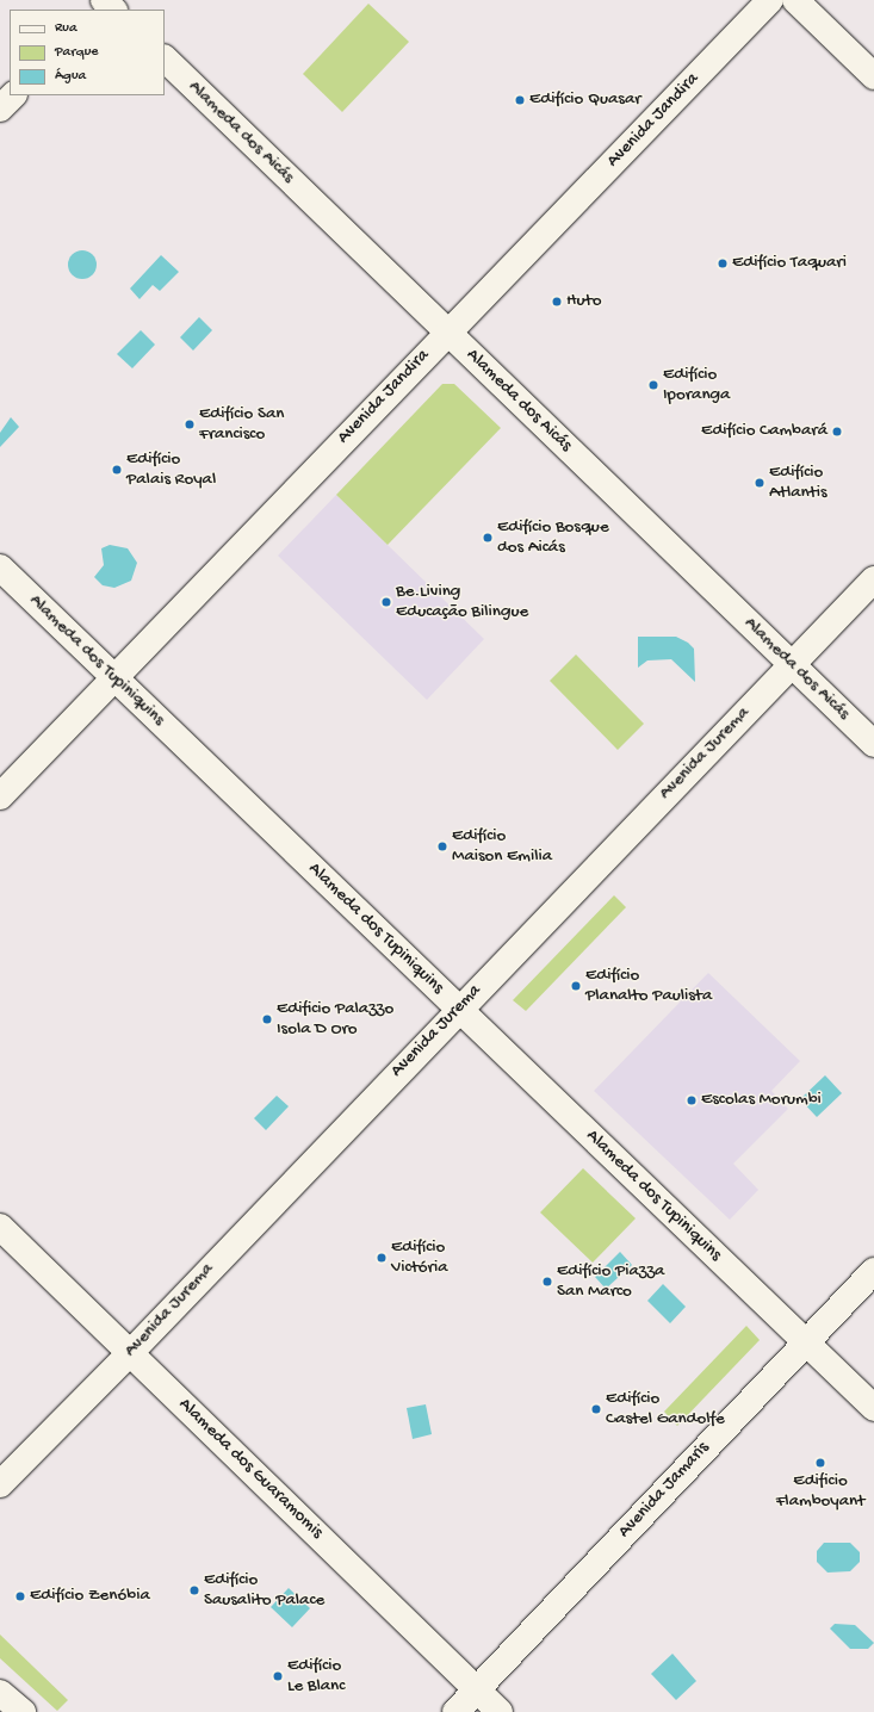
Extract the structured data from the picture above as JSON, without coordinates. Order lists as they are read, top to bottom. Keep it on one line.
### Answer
{"streets":{"street":["Avenida Jandira","Alameda dos Aicás","Alameda dos Tupiniquins","Avenida Jurema","Alameda dos Guaramomis","Avenida Jamaris"]},"crossings":[["Avenida Jandira","Alameda dos Aicás"],["Avenida Jandira","Alameda dos Tupiniquins"],["Alameda dos Aicás","Avenida Jurema"],["Alameda dos Tupiniquins","Avenida Jurema"],["Alameda dos Tupiniquins","Avenida Jamaris"],["Avenida Jurema","Alameda dos Guaramomis"],["Alameda dos Guaramomis","Avenida Jamaris"]],"places":["Edifício Quasar","Edifício Taquari","Huto","Edifício Iporanga","Edifício San Francisco","Edifício Cambará","Edifício Palais Royal","Edifício Atlantis","Edifício Bosque dos Aicás","Be.Living Educação Bilingue","Edifício Maison Emilia","Edifício Planalto Paulista","Edificio Palazzo Isola D Oro","Escolas Morumbi","Edifício Victória","Edifício Piazza San Marco","Edifício Castel Gandolfe","Edificio Flamboyant","Edifício Sausalito Palace","Edifício Zenóbia","Edifício Le Blanc"],"legend":["Rua","Parque","Água"]}
